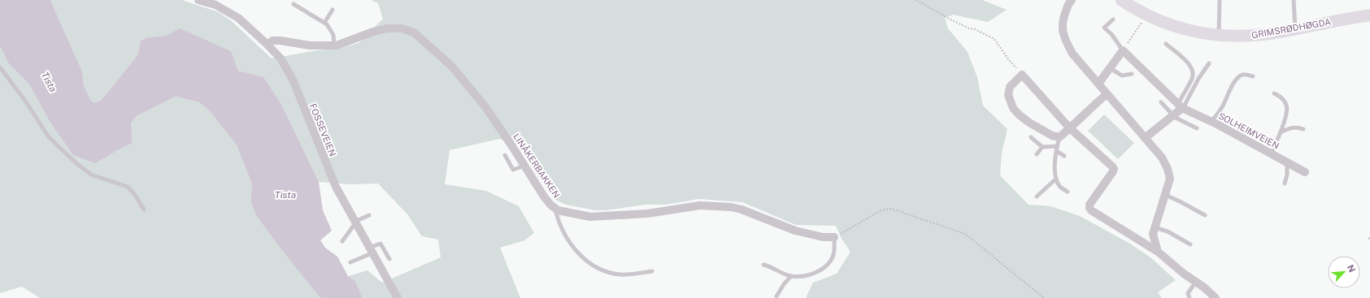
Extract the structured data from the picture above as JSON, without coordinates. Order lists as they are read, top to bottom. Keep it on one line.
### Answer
{"streets":{"main road":["GRIMSRØDHØGDA"],"street":["FOSSEVEIEN","SOLHEIMVEIEN","LINÅKERBAKKEN"]},"crossings":[["FOSSEVEIEN","LINÅKERBAKKEN"]],"water":["Tista"],"north":"top right"}
